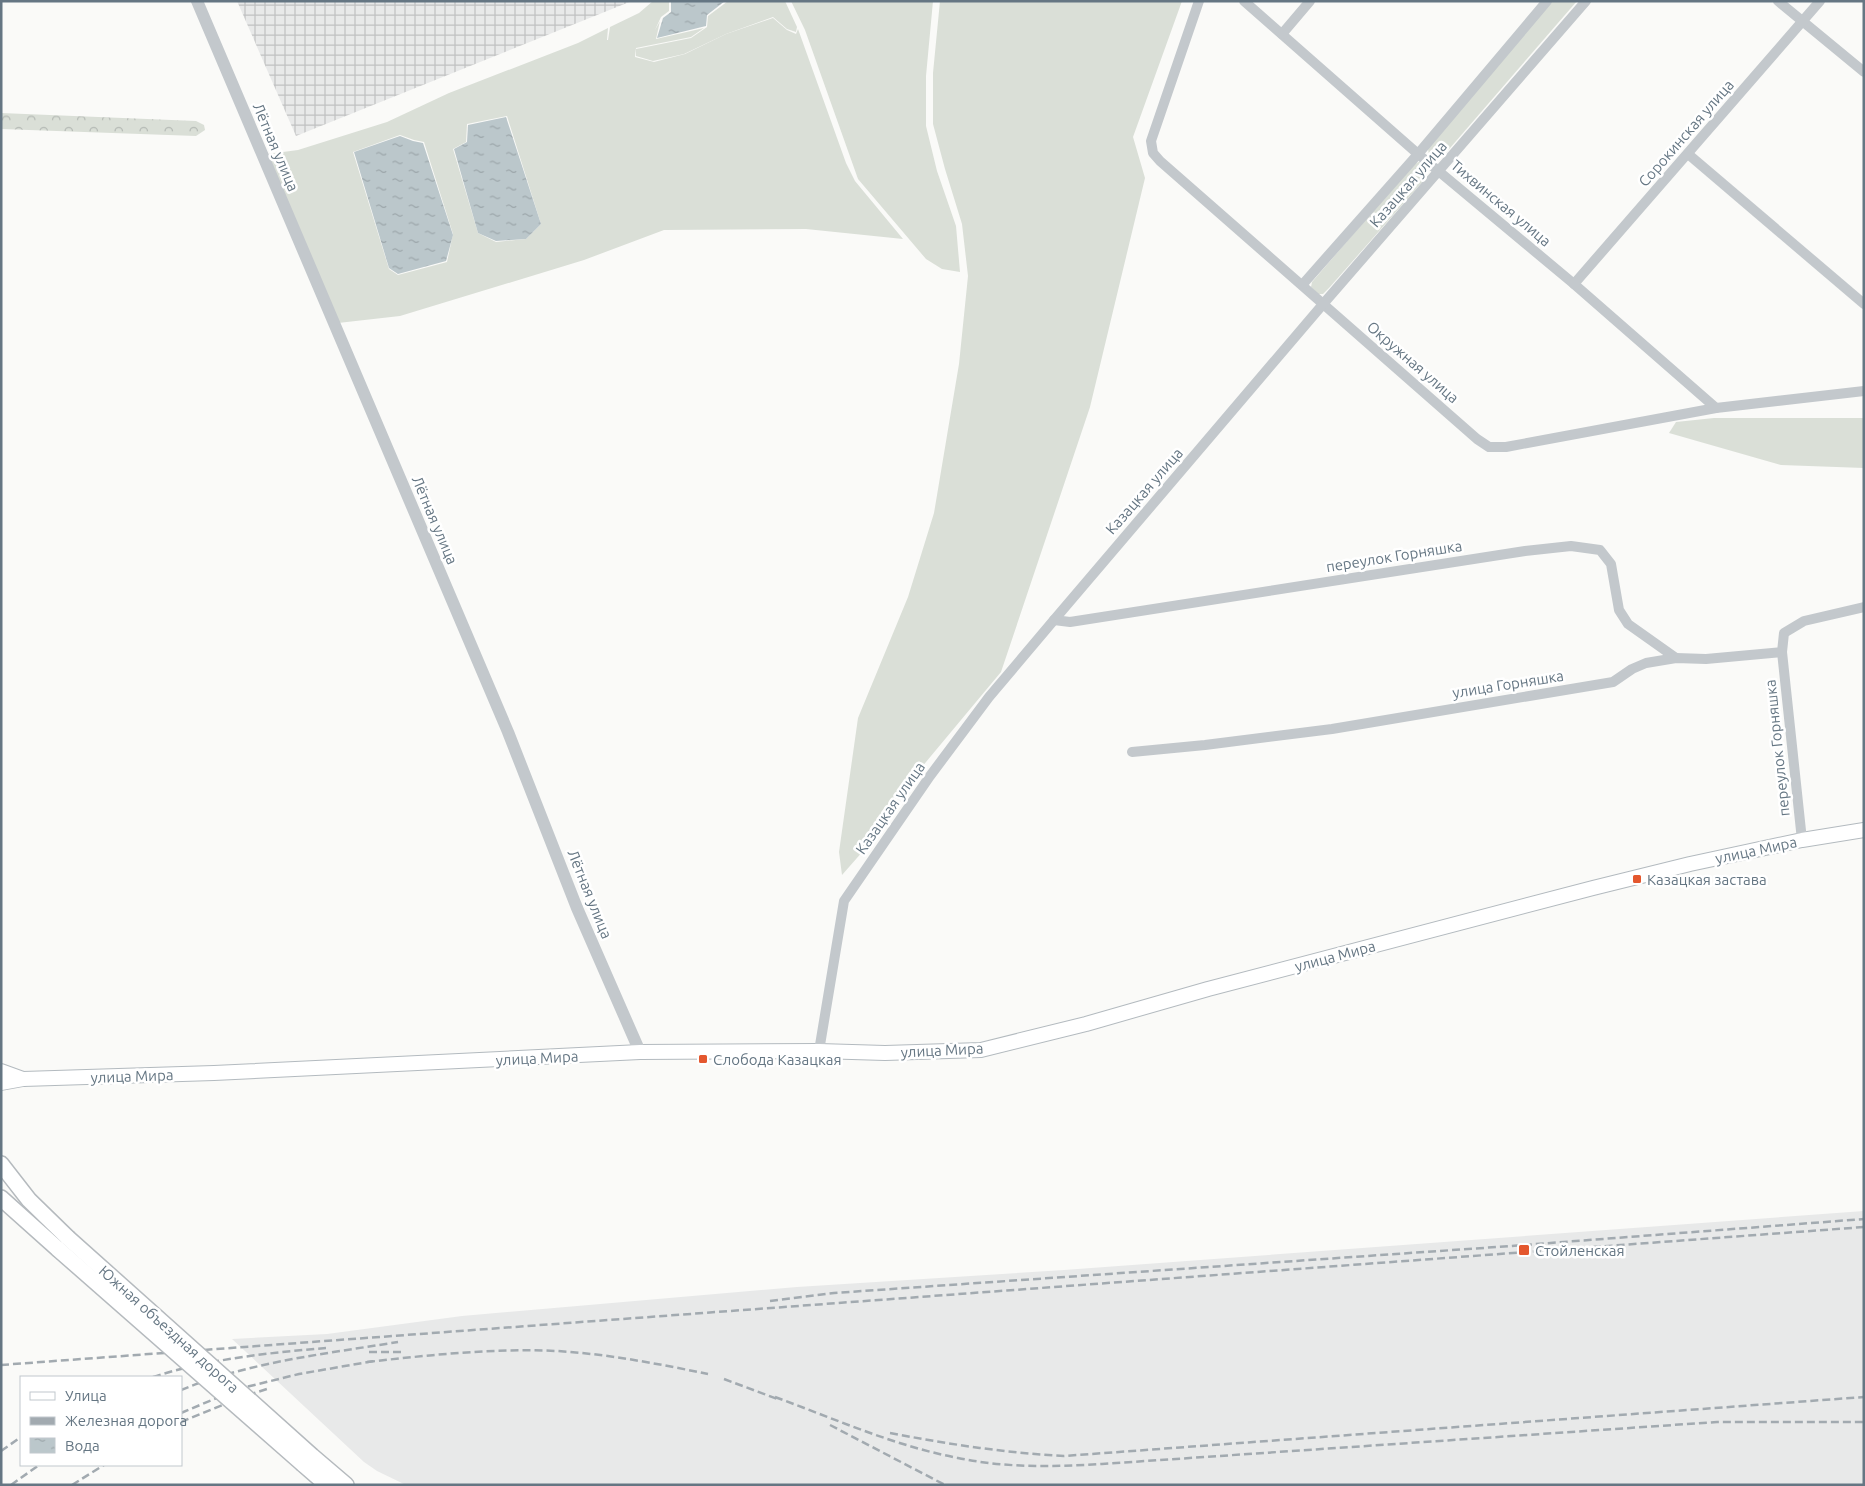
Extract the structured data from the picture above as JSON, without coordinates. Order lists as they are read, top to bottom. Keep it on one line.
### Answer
{"streets":{"main road":["улица Мира","Южная объездная дорога"],"street":["Сорокинская улица","Лётная улица","Казацкая улица","Тихвинская улица","Окружная улица","переулок Горняшка","улица Горняшка"]},"crossings":[["Сорокинская улица","Тихвинская улица"],["Лётная улица","улица Мира"],["Казацкая улица","Тихвинская улица"],["Казацкая улица","Окружная улица"],["Казацкая улица","переулок Горняшка"],["Казацкая улица","улица Мира"],["Тихвинская улица","Окружная улица"],["переулок Горняшка","улица Горняшка"],["переулок Горняшка","улица Мира"]],"places":{"transit":["Казацкая застава","Слобода Казацкая","Стойленская"]},"legend":["Улица","Железная дорога","Вода"]}
